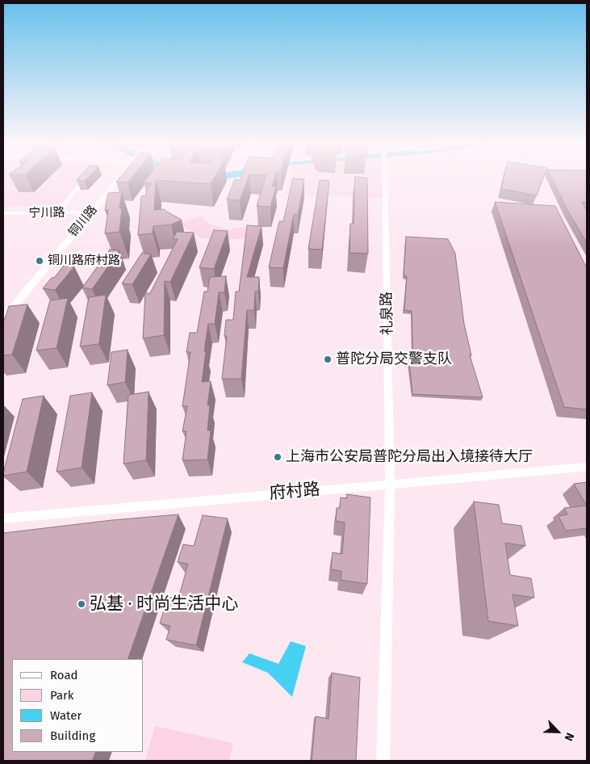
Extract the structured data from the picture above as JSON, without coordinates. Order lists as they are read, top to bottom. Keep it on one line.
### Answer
{"streets":{"main road":["铜川路"],"street":["宁川路","礼泉路","府村路"]},"crossings":[["宁川路","铜川路"],["礼泉路","府村路"]],"places":["铜川路府村路","普陀分局交警支队","上海市公安局普陀分局出入境接待大厅","弘基 · 时尚生活中心"],"legend":["Road","Park","Water","Building"],"north":"bottom right"}
